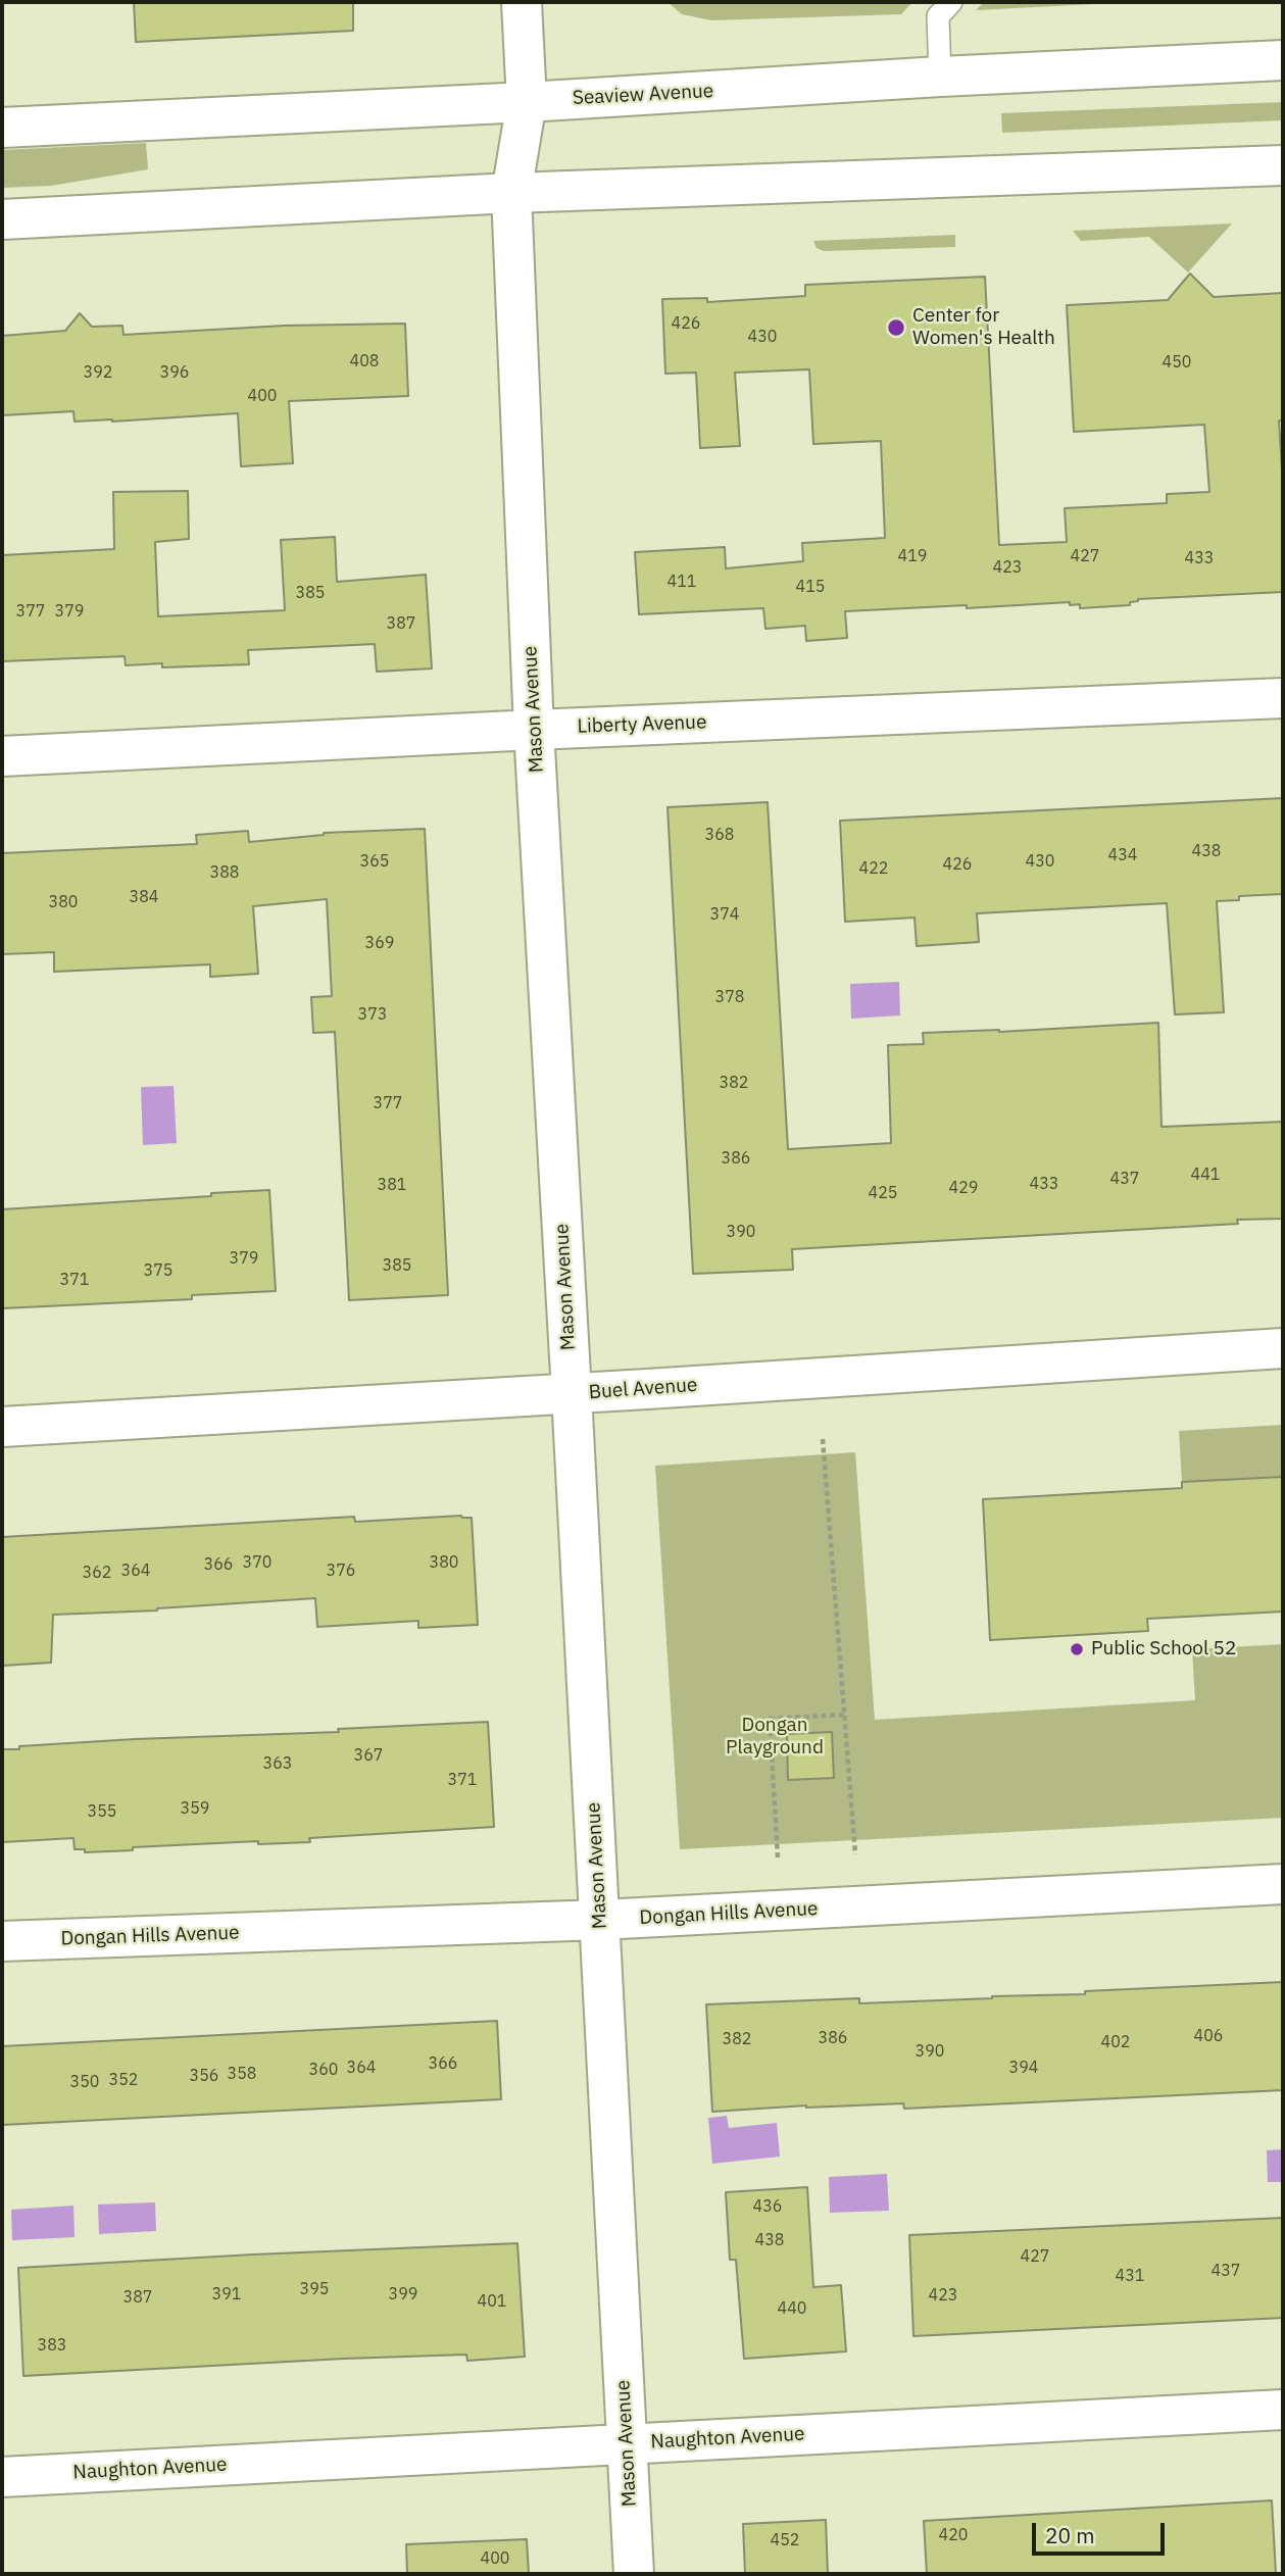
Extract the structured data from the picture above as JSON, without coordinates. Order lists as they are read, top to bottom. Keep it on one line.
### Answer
{"streets":{"street":["Seaview Avenue","Mason Avenue","Liberty Avenue","Buel Avenue","Dongan Hills Avenue","Naughton Avenue"]},"crossings":[["Seaview Avenue","Mason Avenue"],["Mason Avenue","Liberty Avenue"],["Mason Avenue","Buel Avenue"],["Mason Avenue","Dongan Hills Avenue"],["Mason Avenue","Naughton Avenue"]],"parks":["Dongan Playground"],"places":["Center for Women's Health","Public School 52"],"house_numbers":["426","430","408","450","392","396","400","419","427","433","423","411","415","385","377","379","387","368","438","434","365","430","426","422","388","384","380","374","369","378","373","382","377","386","441","437","433","381","429","425","390","379","385","375","371","370","380","366","364","376","362","367","363","371","359","355","406","386","382","402","390","366","364","394","360","358","356","352","350","436","438","427","437","431","395","391","399","423","387","401","440","383","420","452","400"],"scale_bar":"20 m"}
